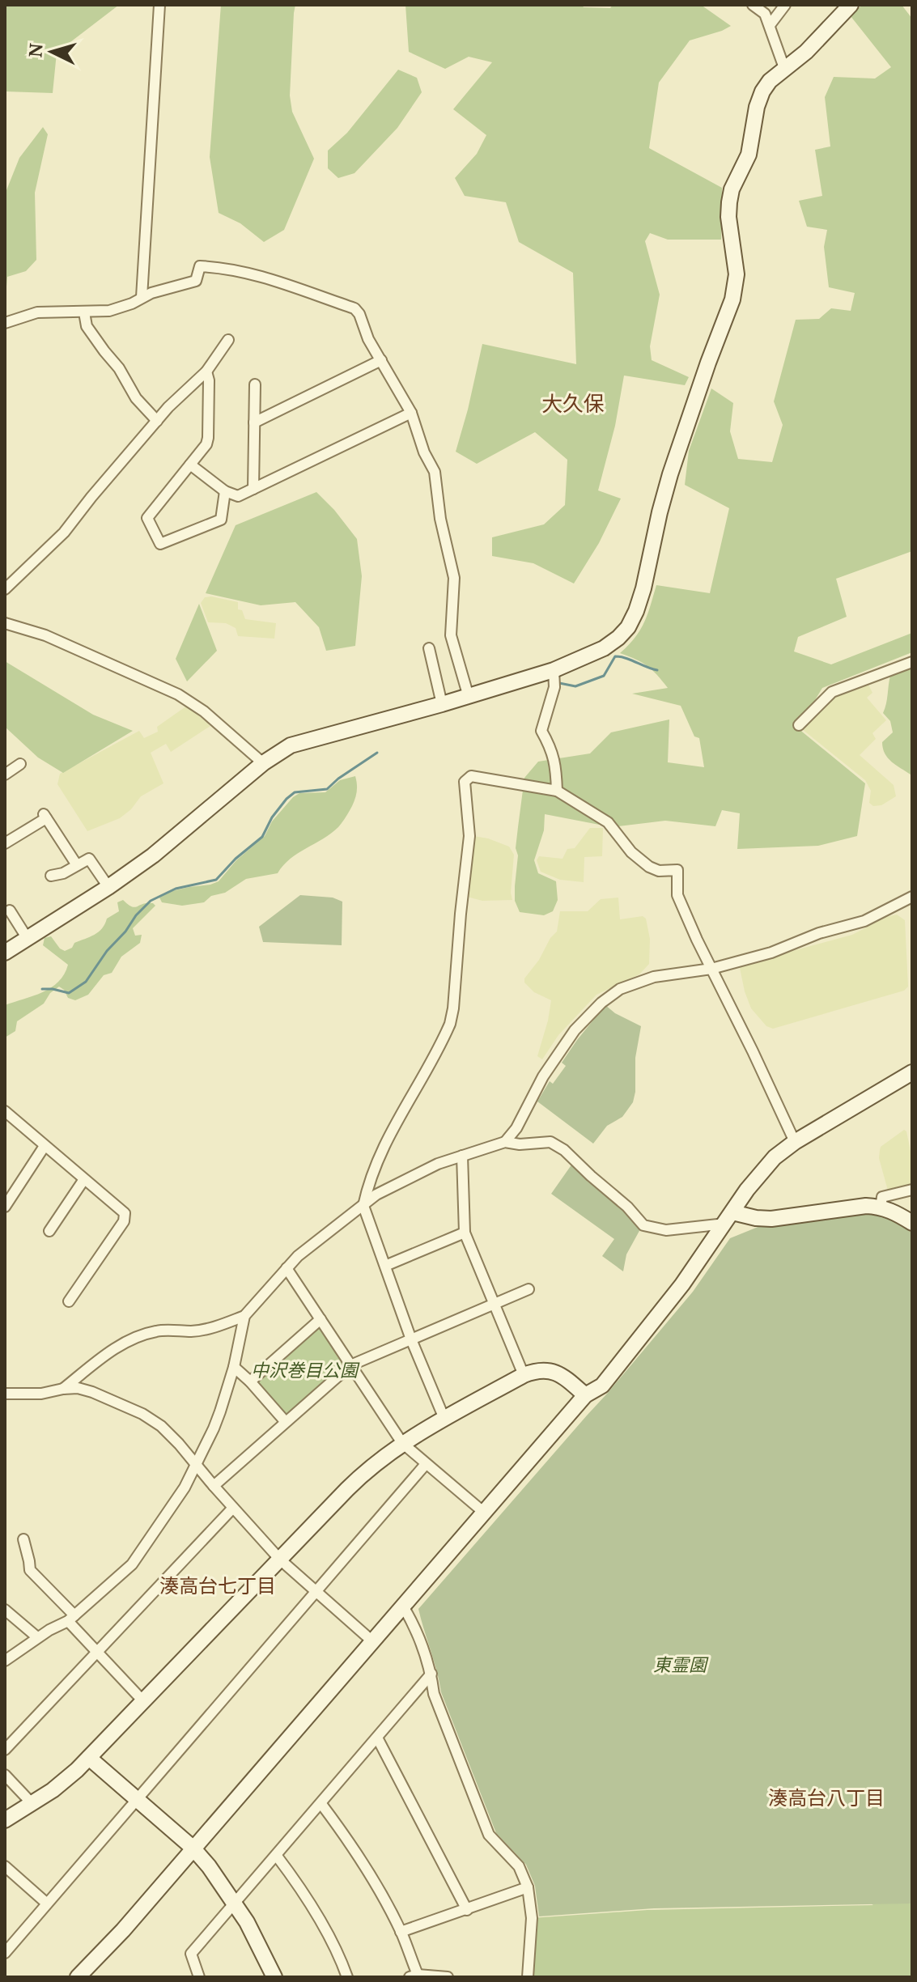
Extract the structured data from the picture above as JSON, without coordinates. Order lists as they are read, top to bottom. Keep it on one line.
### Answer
{"districts":["大久保","湊高台七丁目","湊高台八丁目"],"parks":["中沢巻目公園","東霊園"],"north":"left"}
